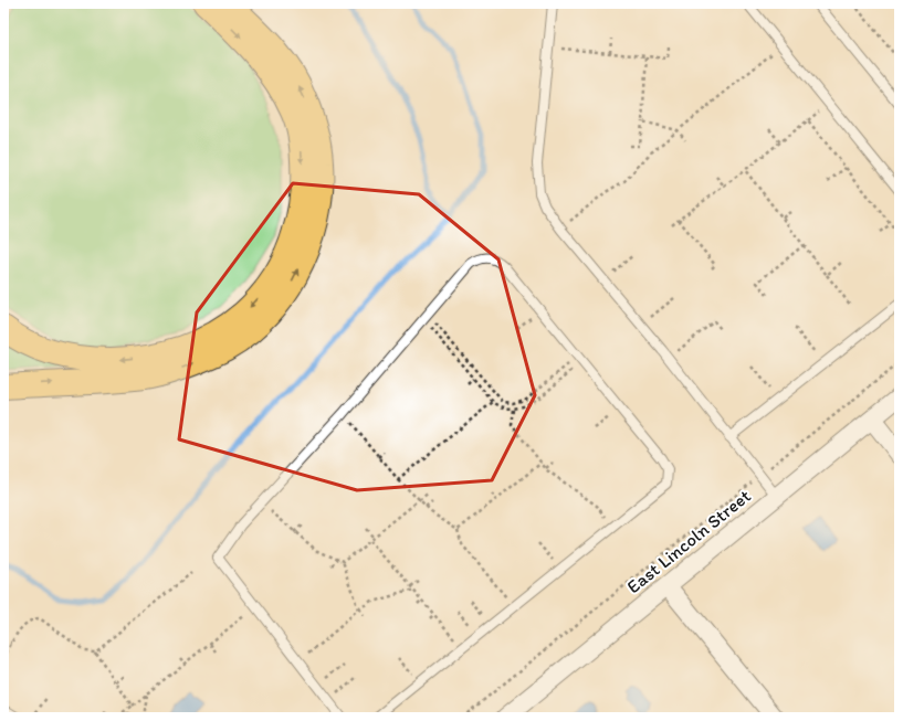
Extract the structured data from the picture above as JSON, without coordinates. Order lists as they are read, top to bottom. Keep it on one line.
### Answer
{"streets":{"street":["East Lincoln Street"]}}
